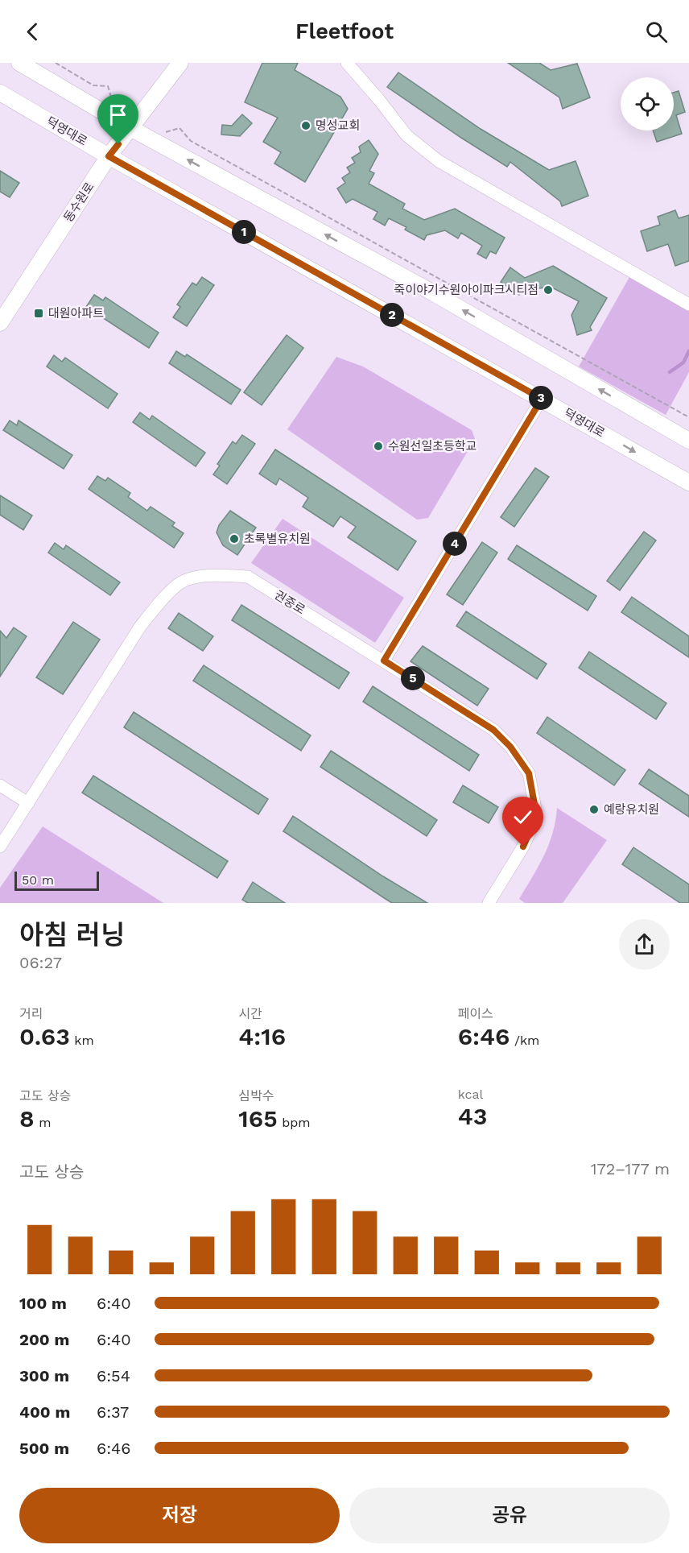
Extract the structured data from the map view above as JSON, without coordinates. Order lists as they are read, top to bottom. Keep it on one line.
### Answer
{"streets":{"main road":["덕영대로","동수원로"],"street":["권중로"]},"crossings":[["덕영대로","동수원로"]],"places":{"other":["명성교회","죽이야기수원아이파크시티점","수원선일초등학교","초록별유치원","예랑유치원"],"transit":["대원아파트"]},"scale_bar":"50 m","page":{"header":"Fleetfoot","pins":["1","2","3","4","5"],"scale":"50 m","heading":["아침 러닝","06:27"],"stats":[["거리","0.63 km"],["시간","4:16"],["페이스","6:46 /km"],["고도 상승","8 m"],["심박수","165 bpm"],["kcal","43"]],"chart":["고도 상승","172–177 m"],"list":[{"name":"100 m","note":"6:40"},{"name":"200 m","note":"6:40"},{"name":"300 m","note":"6:54"},{"name":"400 m","note":"6:37"},{"name":"500 m","note":"6:46"}],"buttons":["저장","공유"]}}
